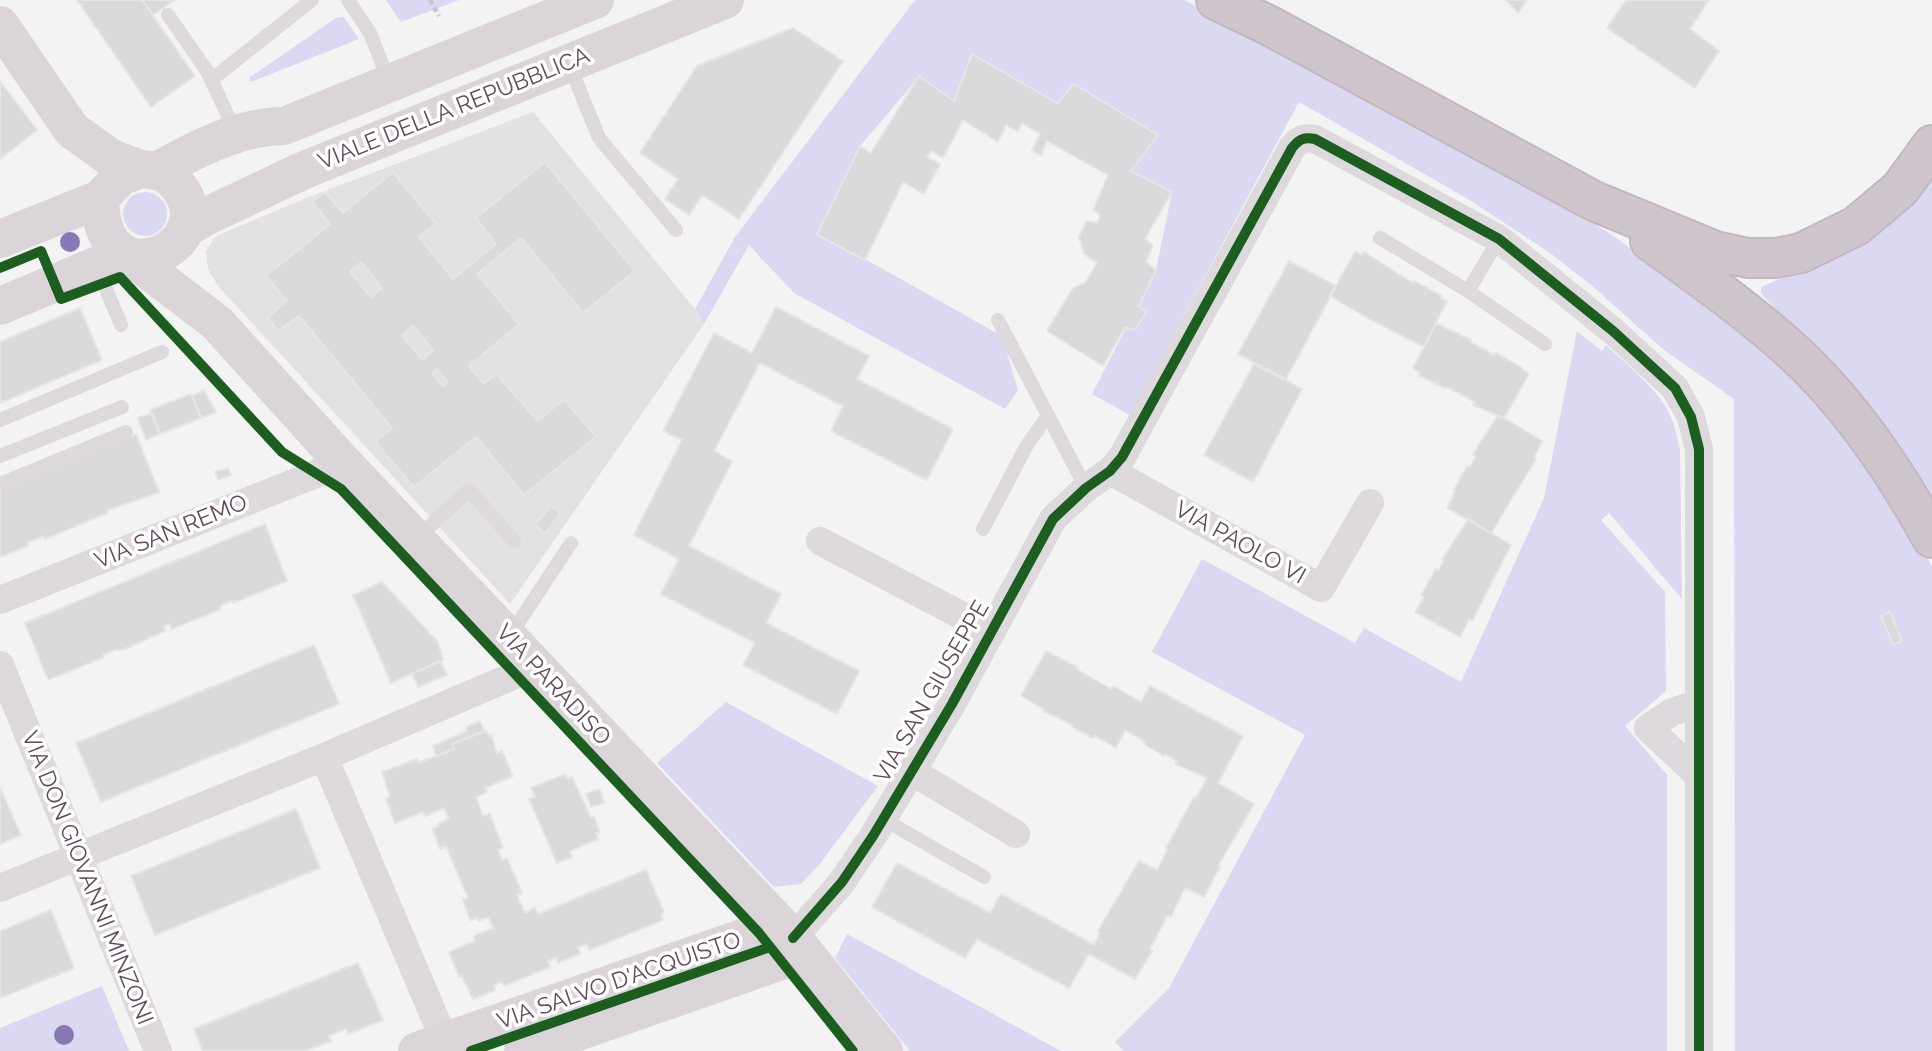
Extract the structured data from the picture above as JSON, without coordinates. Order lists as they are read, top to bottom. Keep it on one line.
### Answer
{"streets":{"street":["VIALE DELLA REPUBBLICA","VIA SAN REMO","VIA PAOLO VI","VIA PARADISO","VIA SAN GIUSEPPE","VIA DON GIOVANNI MINZONI","VIA SALVO D'ACQUISTO"]},"crossings":[["VIALE DELLA REPUBBLICA","VIA PARADISO"],["VIA SAN REMO","VIA PARADISO"],["VIA PAOLO VI","VIA SAN GIUSEPPE"],["VIA PARADISO","VIA SAN GIUSEPPE"],["VIA PARADISO","VIA SALVO D'ACQUISTO"],["VIA SAN GIUSEPPE","VIA SALVO D'ACQUISTO"]]}
